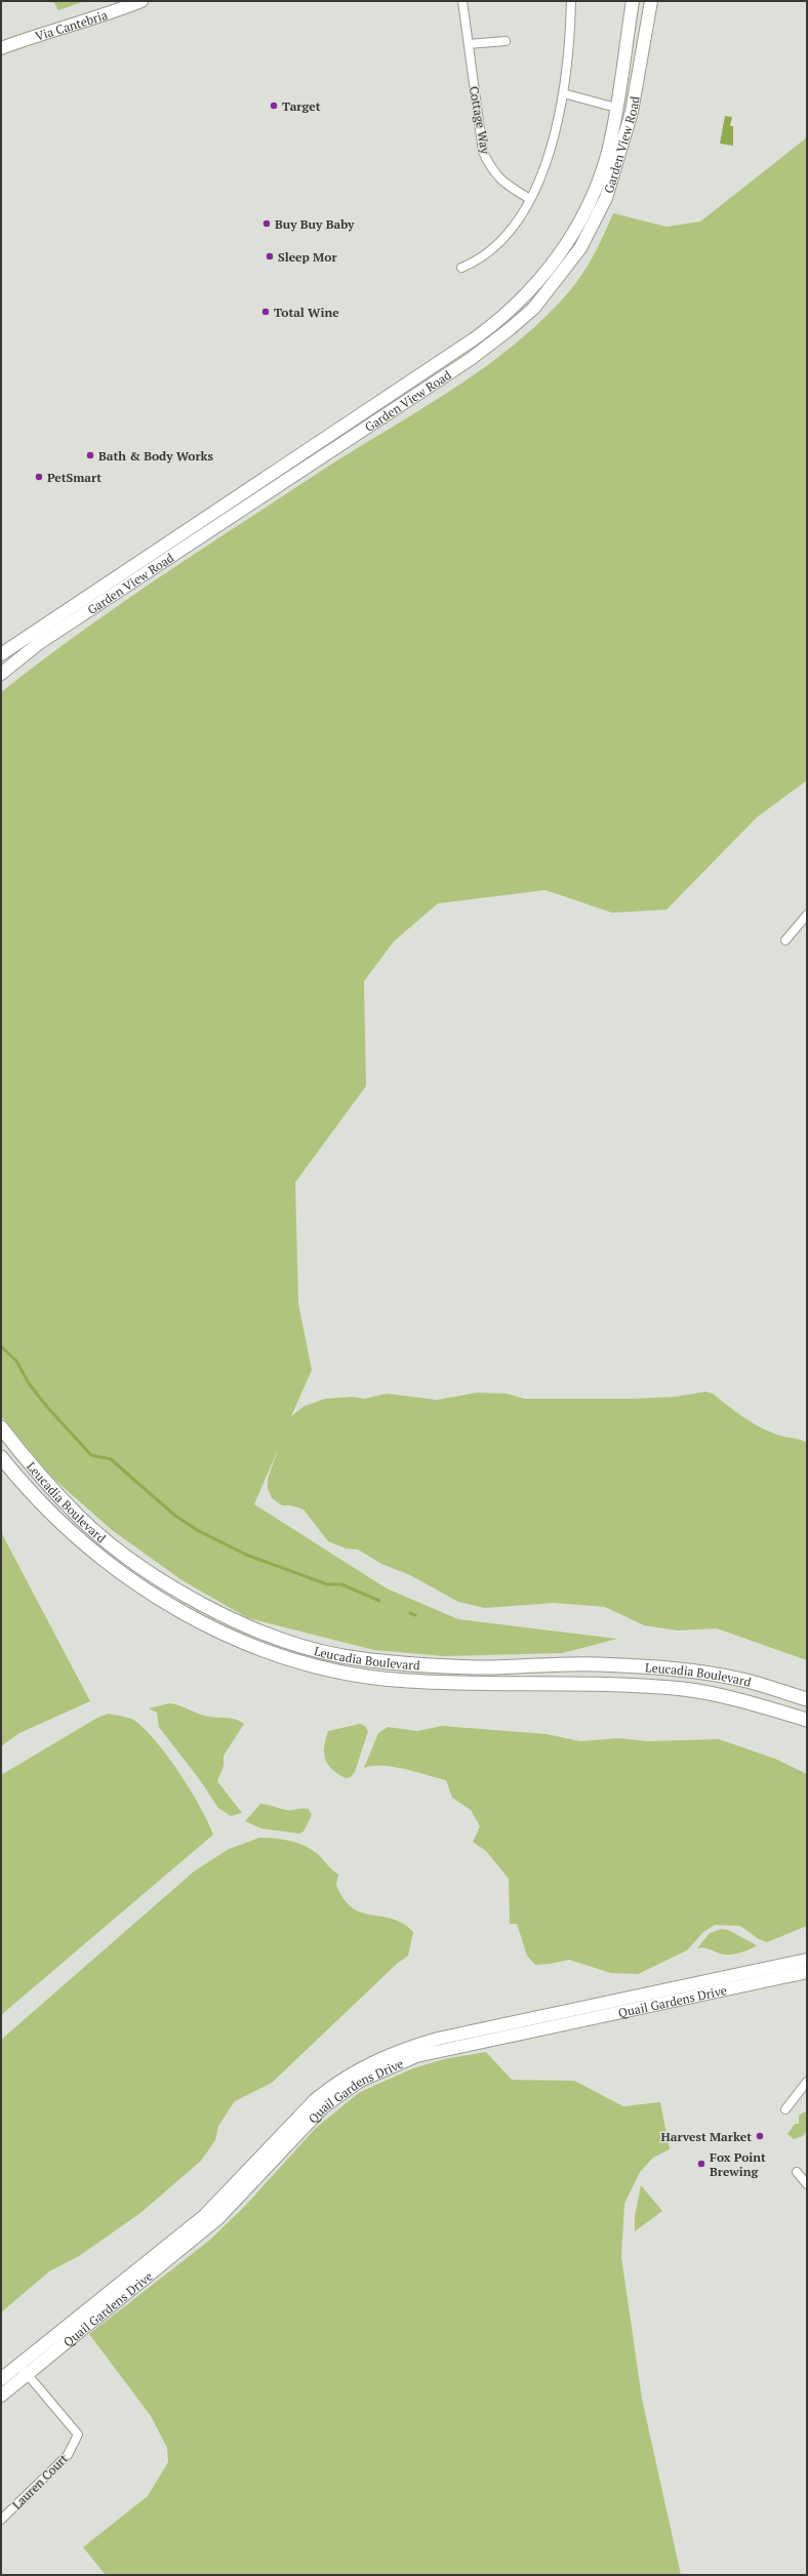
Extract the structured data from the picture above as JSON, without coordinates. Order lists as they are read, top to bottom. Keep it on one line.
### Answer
{"streets":{"main road":["Via Cantebria","Garden View Road","Leucadia Boulevard","Quail Gardens Drive"],"street":["Cottage Way","Lauren Court"]},"crossings":[["Quail Gardens Drive","Lauren Court"]],"places":["Target","Buy Buy Baby","Sleep Mor","Total Wine","Bath & Body Works","PetSmart","Harvest Market","Fox Point Brewing"]}
